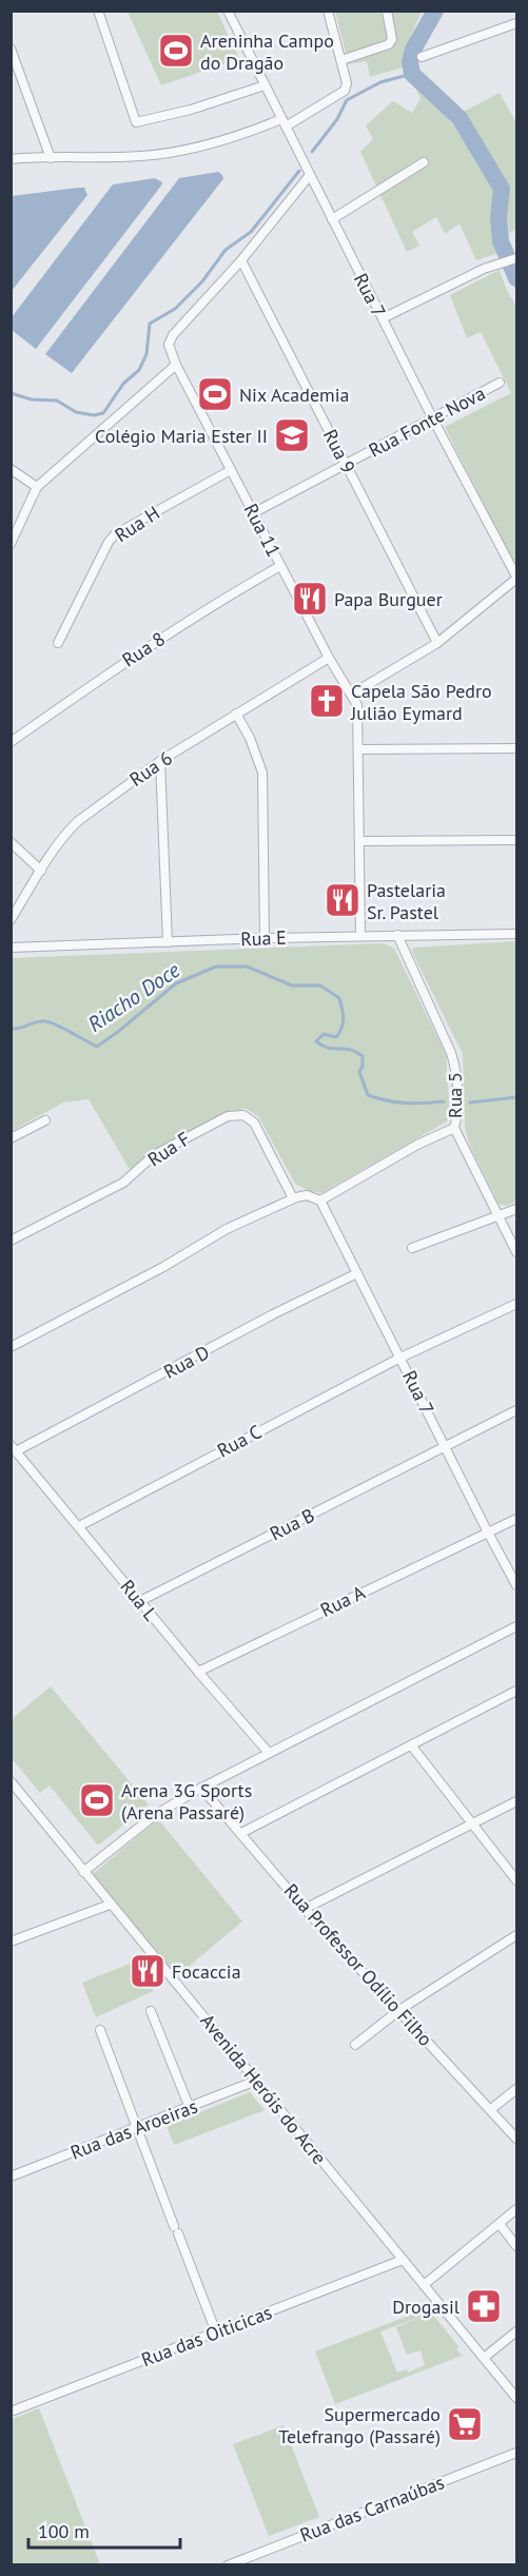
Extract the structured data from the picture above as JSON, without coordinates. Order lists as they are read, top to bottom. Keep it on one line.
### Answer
{"streets":{"street":["Rua 7","Rua Fonte Nova","Rua 9","Rua H","Rua 11","Rua 8","Rua 6","Rua E","Rua 5","Rua F","Rua D","Rua C","Rua B","Rua L","Rua A","Rua Professor Odílio Filho","Avenida Heróis do Acre","Rua das Aroeiras","Rua das Oiticicas","Rua das Carnaúbas"]},"crossings":[["Rua 7","Rua Fonte Nova"],["Rua 7","Rua D"],["Rua 7","Rua C"],["Rua 7","Rua B"],["Rua 7","Rua A"],["Rua Fonte Nova","Rua 9"],["Rua Fonte Nova","Rua 11"],["Rua H","Rua 11"],["Rua 11","Rua 8"],["Rua 11","Rua 6"],["Rua E","Rua 5"],["Rua D","Rua L"],["Rua C","Rua L"],["Rua B","Rua L"],["Rua L","Rua A"],["Avenida Heróis do Acre","Rua das Aroeiras"],["Avenida Heróis do Acre","Rua das Oiticicas"]],"water":["Riacho Doce"],"places":{"sports":["Areninha Campo do Dragão","Nix Academia","Arena 3G Sports (Arena Passaré)"],"school or university":["Colégio Maria Ester II"],"restaurant":["Papa Burguer","Pastelaria Sr. Pastel","Focaccia"],"church":["Capela São Pedro Julião Eymard"],"pharmacy":["Drogasil"],"supermarket":["Supermercado Telefrango (Passaré)"]},"scale_bar":"100 m"}
